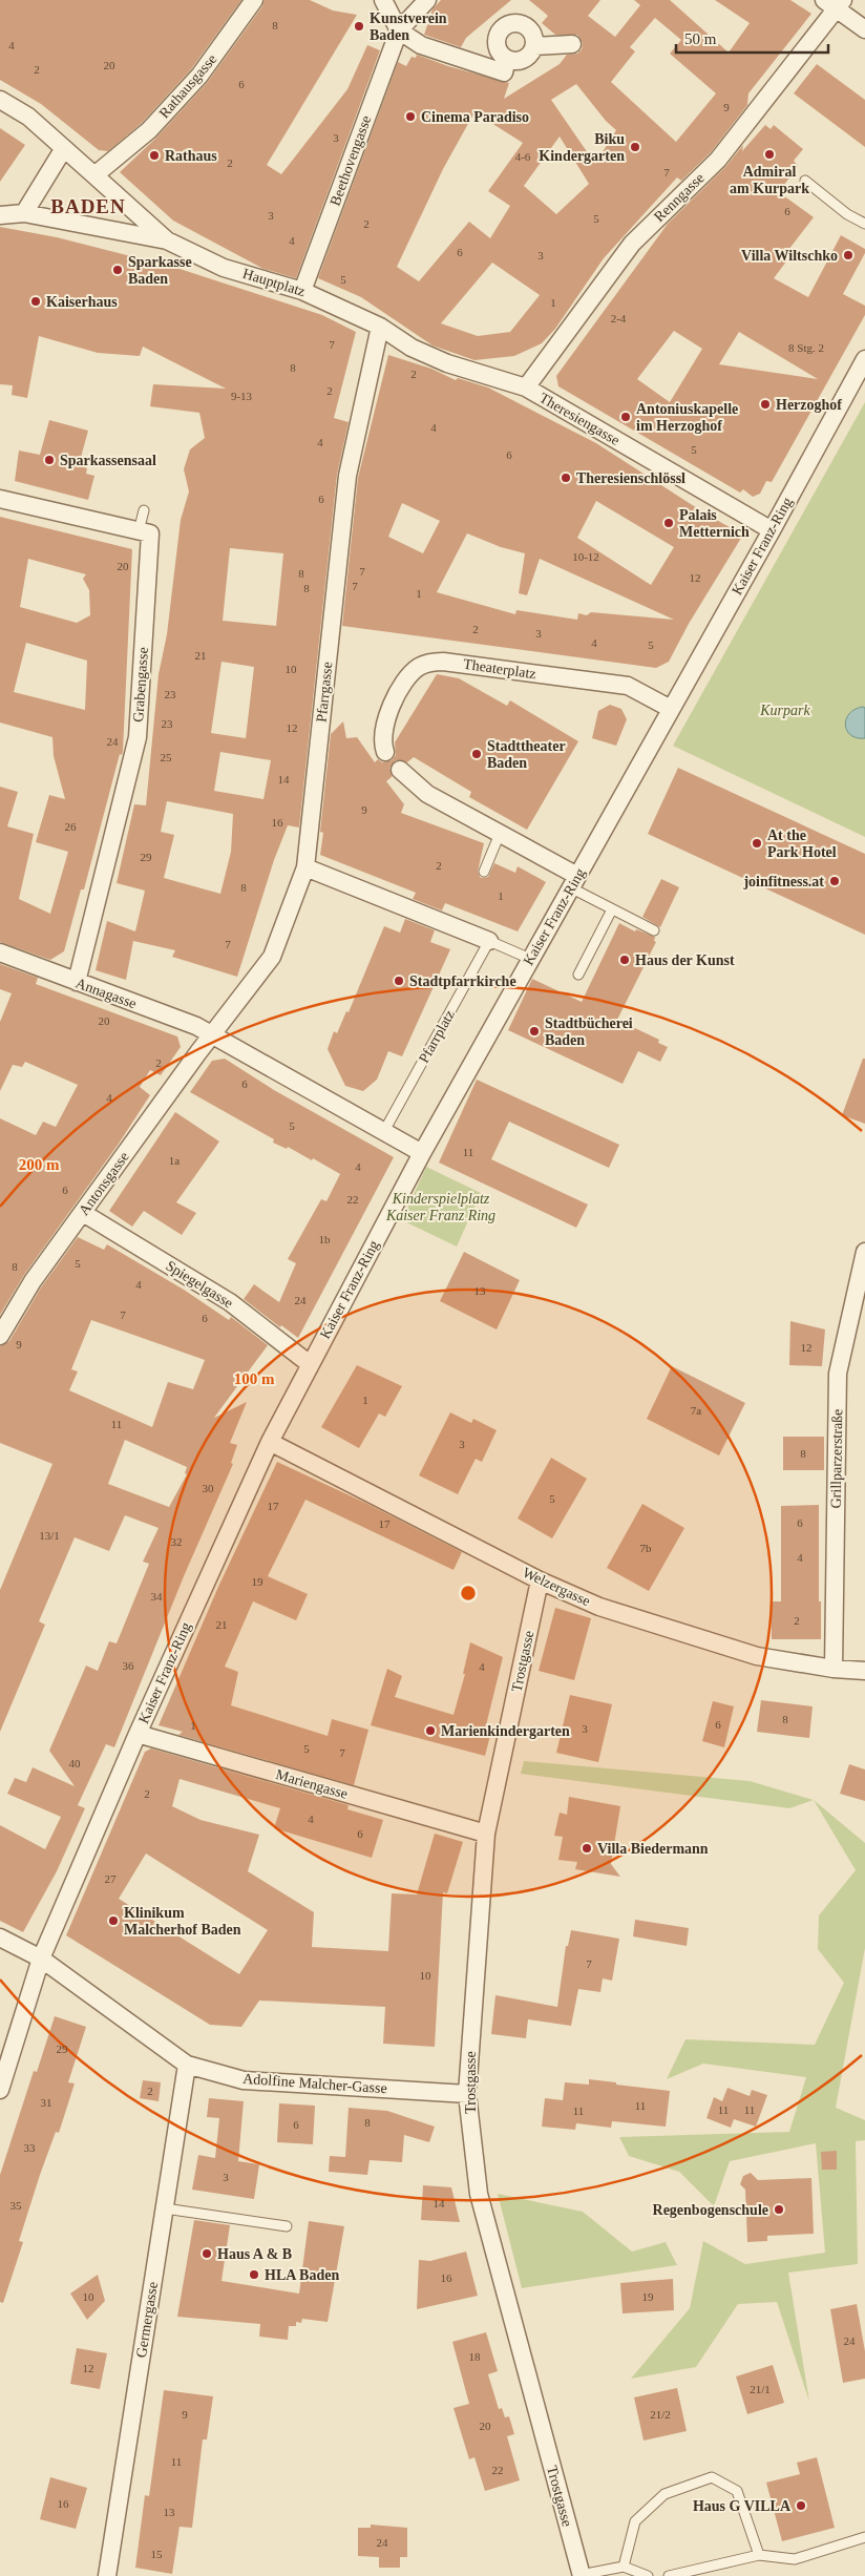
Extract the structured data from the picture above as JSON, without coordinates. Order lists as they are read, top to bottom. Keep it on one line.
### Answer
{"streets":{"street":["Rathausgasse","Beethovengasse","Renngasse","Hauptplatz","Theresiengasse","Kaiser Franz-Ring","Theaterplatz","Grabengasse","Pfarrgasse","Annagasse","Antonsgasse","Spiegelgasse","Grillparzerstraße","Welzergasse","Trostgasse","Mariengasse","Adolfine Malcher-Gasse","Germergasse"],"lane":["Pfarrplatz"]},"crossings":[["Rathausgasse","Hauptplatz"],["Beethovengasse","Hauptplatz"],["Renngasse","Theresiengasse"],["Hauptplatz","Theresiengasse"],["Hauptplatz","Pfarrgasse"],["Theresiengasse","Kaiser Franz-Ring"],["Theresiengasse","Pfarrgasse"],["Kaiser Franz-Ring","Theaterplatz"],["Kaiser Franz-Ring","Spiegelgasse"],["Kaiser Franz-Ring","Welzergasse"],["Kaiser Franz-Ring","Mariengasse"],["Kaiser Franz-Ring","Adolfine Malcher-Gasse"],["Grabengasse","Annagasse"],["Pfarrgasse","Annagasse"],["Pfarrgasse","Antonsgasse"],["Annagasse","Antonsgasse"],["Antonsgasse","Spiegelgasse"],["Grillparzerstraße","Welzergasse"],["Welzergasse","Trostgasse"],["Trostgasse","Mariengasse"],["Trostgasse","Adolfine Malcher-Gasse"],["Adolfine Malcher-Gasse","Germergasse"]],"districts":["BADEN"],"parks":["Kurpark","Kinderspielplatz Kaiser Franz Ring"],"places":["Kunstverein Baden","Cinema Paradiso","Biku Kindergarten","Admiral am Kurpark","Rathaus","Villa Wiltschko","Sparkasse Baden","Kaiserhaus","Herzoghof","Antoniuskapelle im Herzoghof","Sparkassensaal","Theresienschlössl","Palais Metternich","Stadttheater Baden","At the Park Hotel","joinfitness.at","Haus der Kunst","Stadtpfarrkirche","Stadtbücherei Baden","Marienkindergarten","Villa Biedermann","Klinikum Malcherhof Baden","Regenbogenschule","Haus A & B","HLA Baden","Haus G VILLA"],"house_numbers":["8","4","20","2","6","9","3","4-6","2","7","6","3","5","2","4","6","3","5","1","2-4","7","8 Stg. 2","8","2","2","9-13","4","4","5","6","6","10-12","20","7","8","12","7","8","1","2","3","4","5","21","10","23","23","12","24","25","14","9","16","26","29","2","8","1","7","20","2","6","4","5","11","1a","4","6","22","1b","5","8","4","13","24","7","6","9","12","1","7a","11","3","8","30","5","17","6","17","13/1","32","7b","4","19","34","2","21","36","4","8","6","1","3","5","7","40","2","4","6","27","7","10","29","2","31","11","11","11","11","8","6","33","3","14","35","16","10","19","24","18","12","21/1","9","21/2","20","11","22","16","13","24","15"],"scale_bar":"50 m","rings":["200 m","100 m"]}
